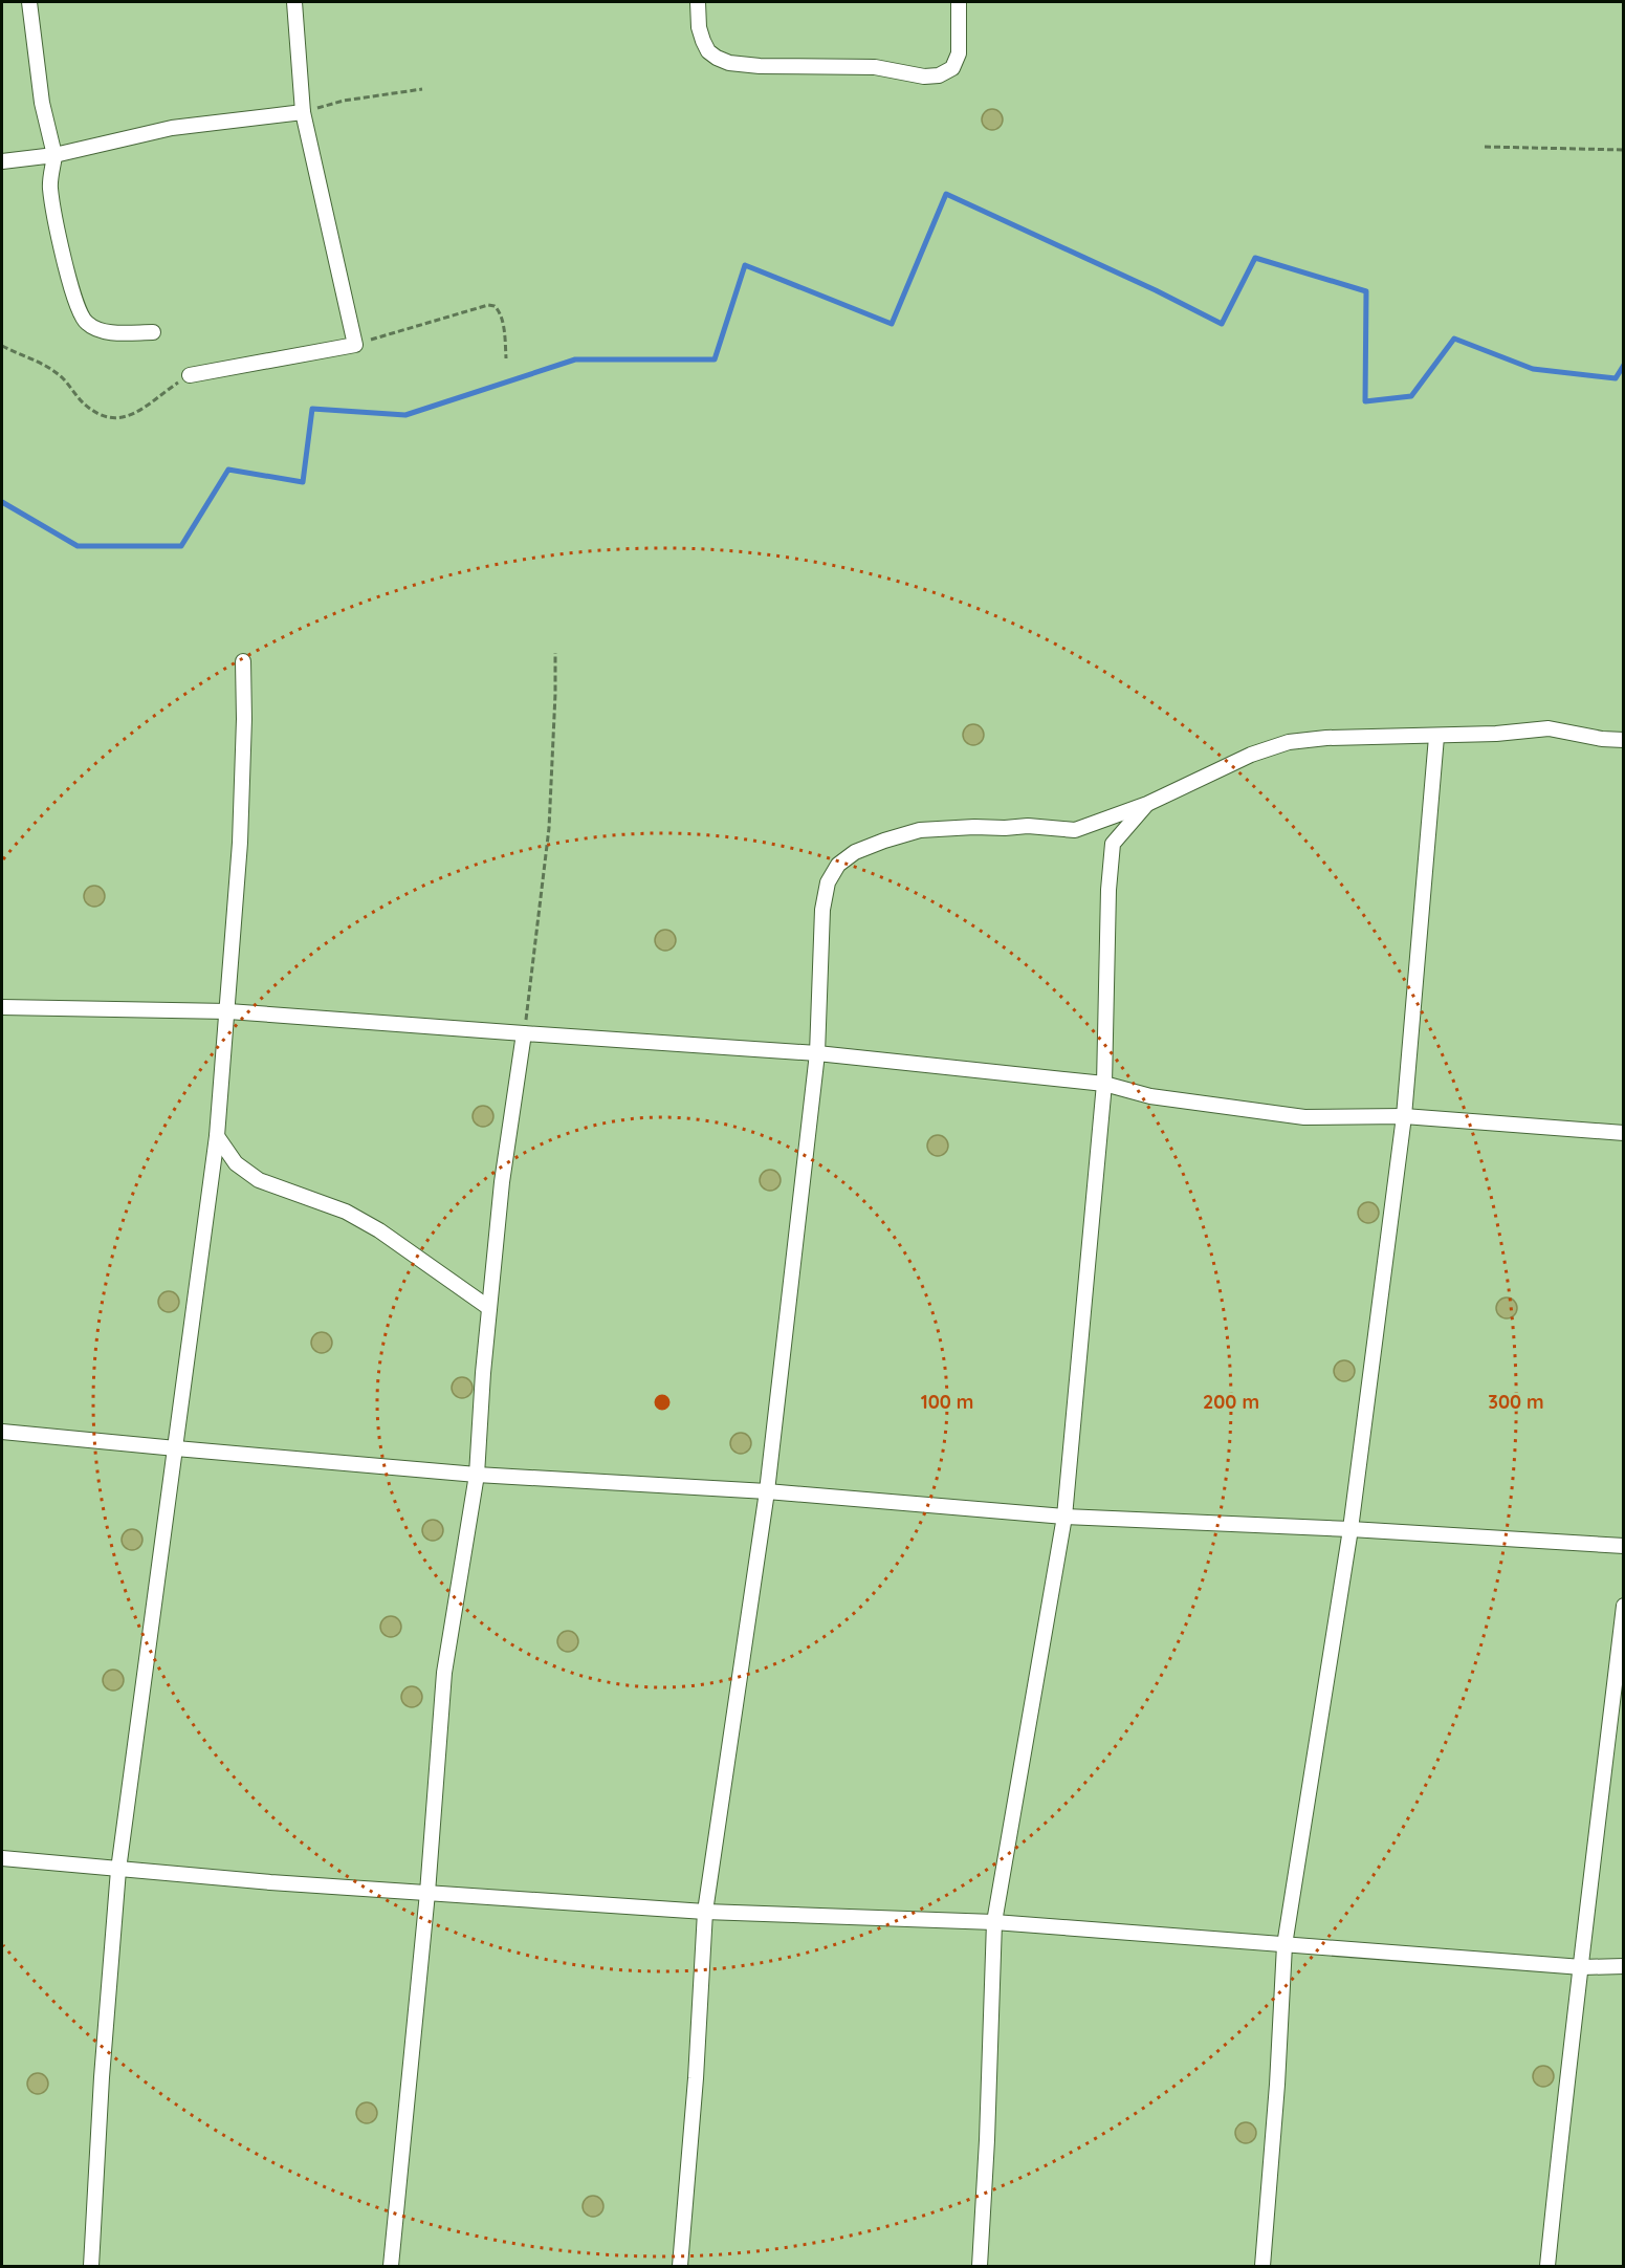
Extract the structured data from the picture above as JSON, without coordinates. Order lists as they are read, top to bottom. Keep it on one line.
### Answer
{"rings":["100 m","200 m","300 m"]}
